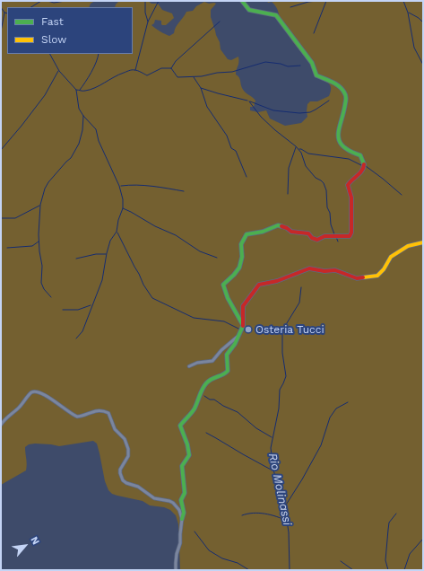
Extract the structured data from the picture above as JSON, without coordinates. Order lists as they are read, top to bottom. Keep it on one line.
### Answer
{"water":["Rio Molinassi"],"places":["Osteria Tucci"],"legend":["Fast","Slow"],"north":"top right"}
